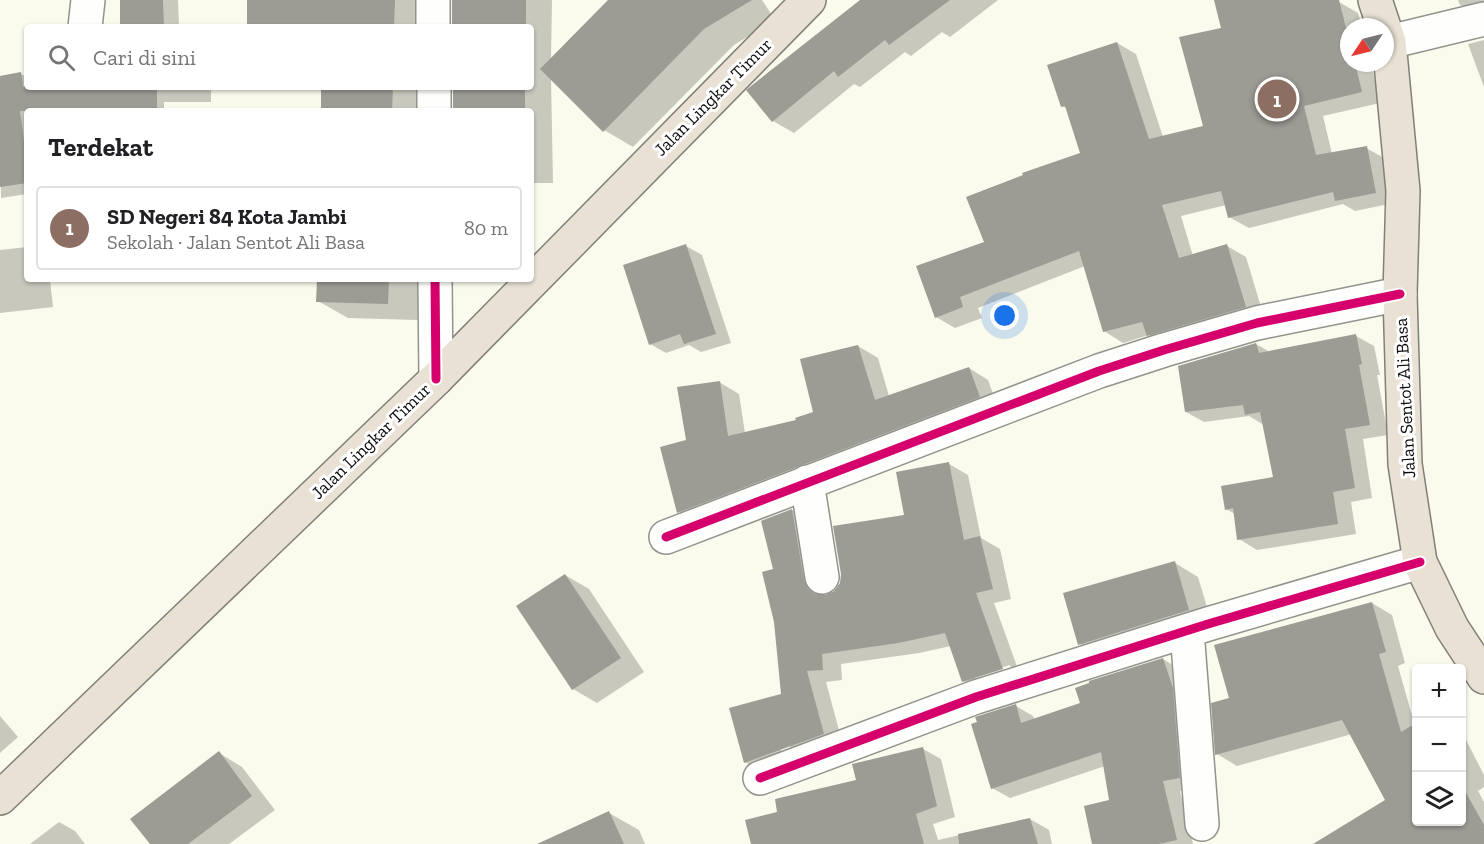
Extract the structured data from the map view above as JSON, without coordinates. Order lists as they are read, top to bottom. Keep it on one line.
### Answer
{"streets":{"highway":["Jalan Lingkar Timur","Jalan Sentot Ali Basa"]},"north":"bottom left","page":{"search":"Cari di sini","pins":"1","heading":"Terdekat","list":[{"mark":"1","name":"SD Negeri 84 Kota Jambi","note":"Sekolah · Jalan Sentot Ali Basa","value":"80 m"}],"map_buttons":["+","−"]}}
